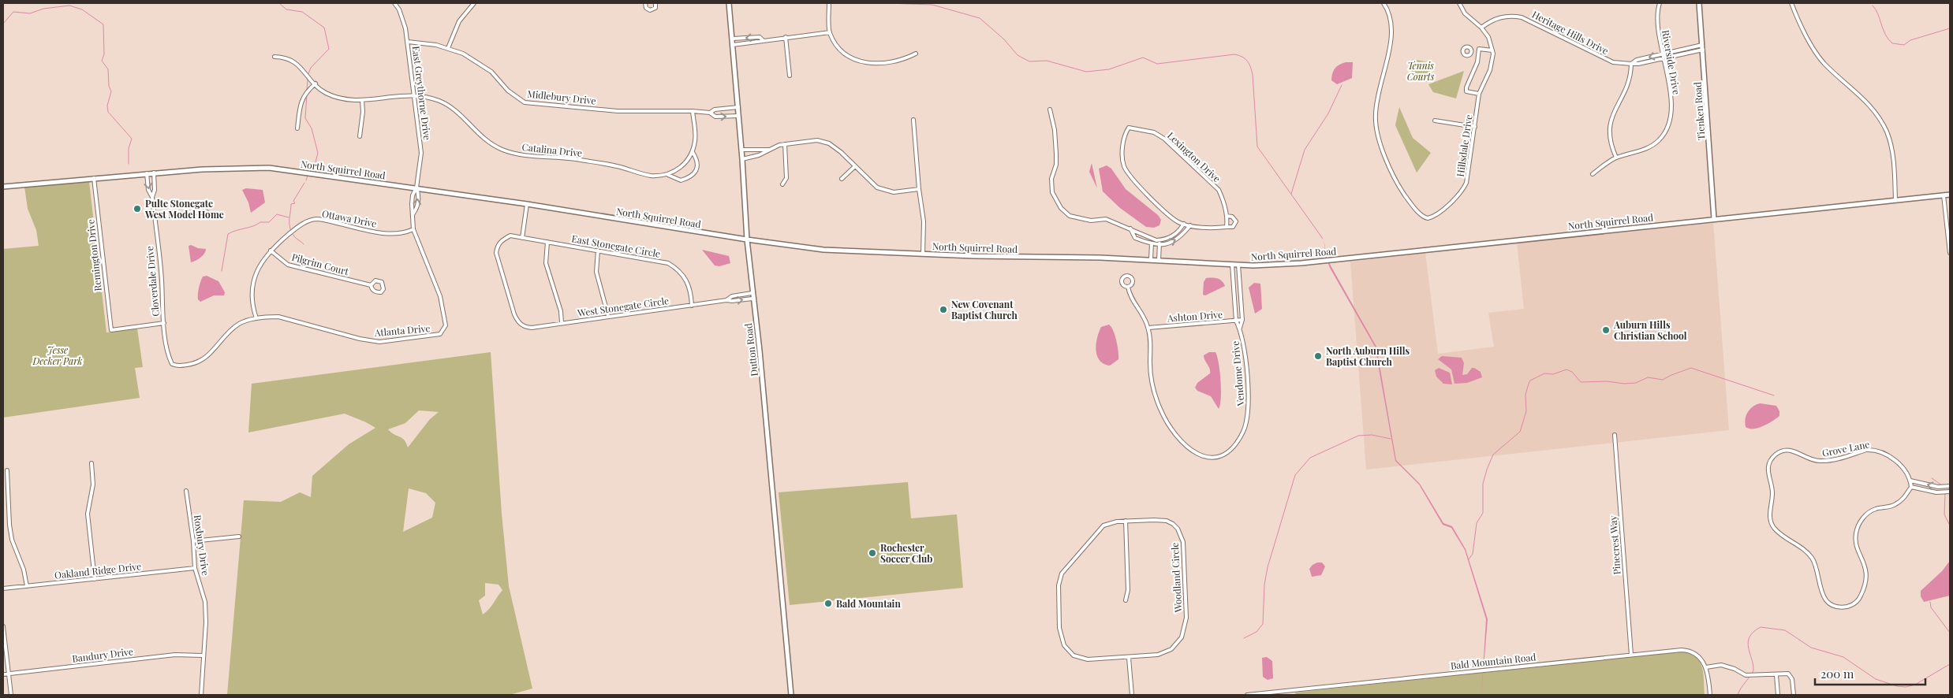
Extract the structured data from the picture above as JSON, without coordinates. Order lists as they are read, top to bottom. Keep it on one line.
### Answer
{"streets":{"street":["Heritage Hills Drive","Riverside Drive","East Greythorne Drive","Midlebury Drive","Tienken Road","Hillsdale Drive","Catalina Drive","Lexington Drive","North Squirrel Road","Ottawa Drive","East Stonegate Circle","Remington Drive","Pilgrim Court","Cloverdale Drive","West Stonegate Circle","Ashton Drive","Atlanta Drive","Dutton Road","Vendome Drive","Grove Lane","Roxbury Drive","Pinecrest Way","Oakland Ridge Drive","Woodland Circle","Bandury Drive","Bald Mountain Road"]},"crossings":[["Heritage Hills Drive","Riverside Drive"],["Heritage Hills Drive","Tienken Road"],["East Greythorne Drive","Midlebury Drive"],["East Greythorne Drive","Catalina Drive"],["East Greythorne Drive","North Squirrel Road"],["East Greythorne Drive","Atlanta Drive"],["Midlebury Drive","Dutton Road"],["Tienken Road","North Squirrel Road"],["North Squirrel Road","Remington Drive"],["North Squirrel Road","Cloverdale Drive"],["North Squirrel Road","Atlanta Drive"],["North Squirrel Road","Dutton Road"],["North Squirrel Road","Vendome Drive"],["Ottawa Drive","Pilgrim Court"],["Ottawa Drive","Cloverdale Drive"],["Ottawa Drive","Atlanta Drive"],["East Stonegate Circle","West Stonegate Circle"],["Remington Drive","Cloverdale Drive"],["Cloverdale Drive","Atlanta Drive"],["West Stonegate Circle","Dutton Road"],["Ashton Drive","Vendome Drive"],["Roxbury Drive","Oakland Ridge Drive"],["Roxbury Drive","Bandury Drive"],["Pinecrest Way","Bald Mountain Road"]],"parks":["Tennis Courts","Jesse Decker Park"],"places":["Pulte Stonegate West Model Home","New Covenant Baptist Church","Auburn Hills Christian School","North Auburn Hills Baptist Church","Rochester Soccer Club","Bald Mountain"],"scale_bar":"200 m"}
